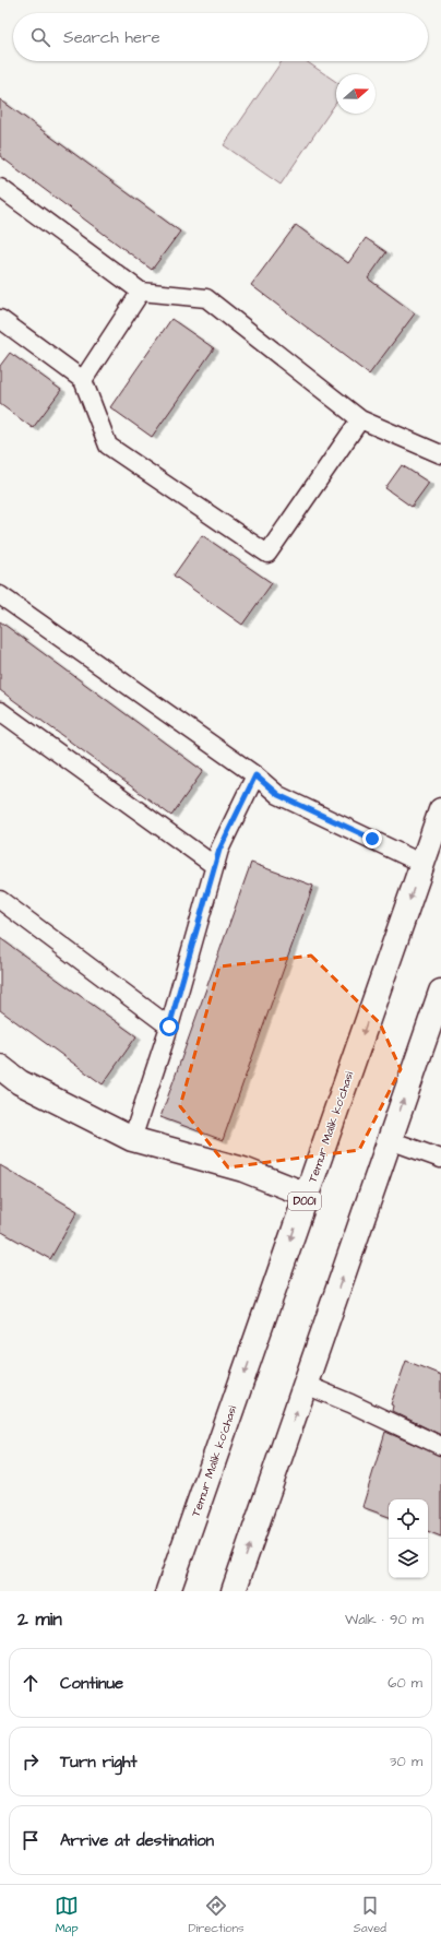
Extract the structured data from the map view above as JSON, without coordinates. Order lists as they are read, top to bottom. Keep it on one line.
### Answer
{"streets":{"main road":["Temur Malik ko'chasi","D001"]},"north":"right","page":{"search":"Search here","heading":["2 min","Walk · 90 m"],"list":[["Continue","60 m"],["Turn right","30 m"],"Arrive at destination"],"nav":["Map","Directions","Saved"]}}
